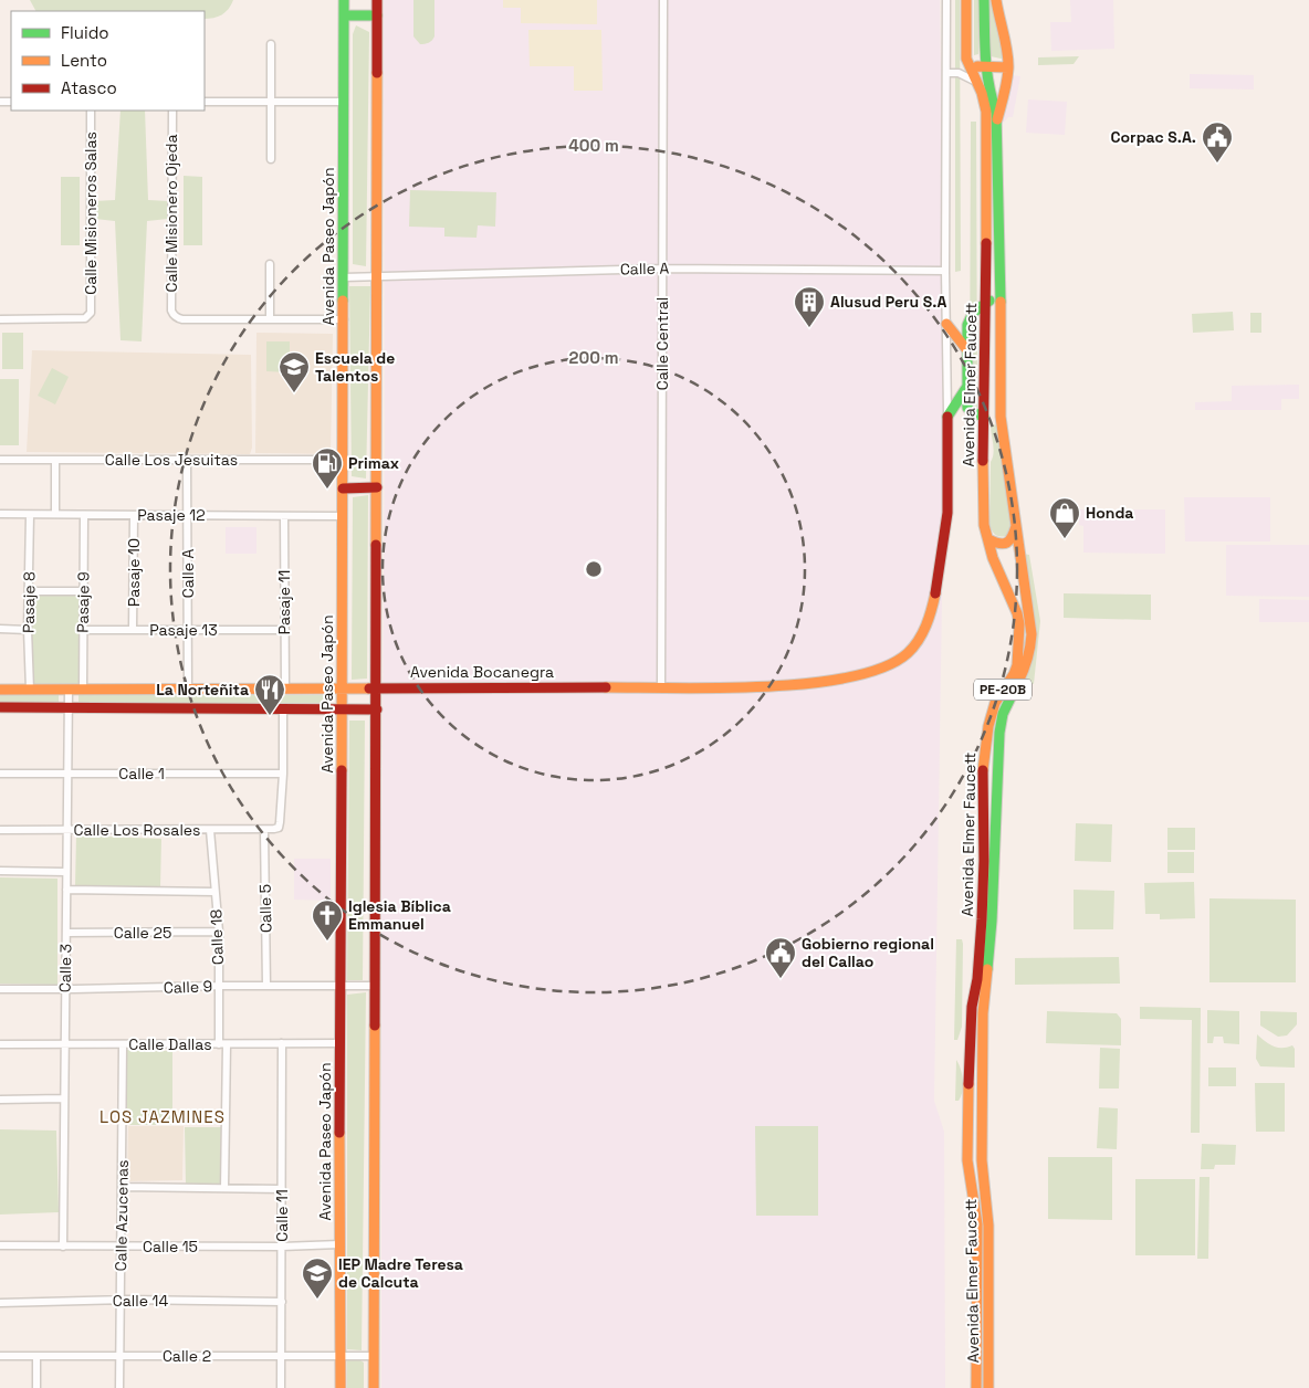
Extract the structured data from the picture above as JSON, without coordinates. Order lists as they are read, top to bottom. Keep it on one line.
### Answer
{"streets":{"main road":["Avenida Paseo Japón","Avenida Elmer Faucett","Avenida Bocanegra","PE-20B"],"street":["Calle Misioneros Salas","Calle Misionero Ojeda","Calle A","Calle Central","Calle Los Jesuitas","Pasaje 12","Pasaje 10","Pasaje 8","Pasaje 9","Pasaje 11","Pasaje 13","Calle 1","Calle Los Rosales","Calle 5","Calle 25","Calle 18","Calle 3","Calle 9","Calle Dallas","Calle Azucenas","Calle 11","Calle 15","Calle 14","Calle 2"]},"crossings":[["Avenida Paseo Japón","Calle A"],["Avenida Paseo Japón","Calle Los Jesuitas"],["Avenida Paseo Japón","Pasaje 12"],["Avenida Paseo Japón","Avenida Bocanegra"],["Avenida Paseo Japón","Calle 9"],["Avenida Paseo Japón","Calle Dallas"],["Avenida Paseo Japón","Calle 15"],["Avenida Paseo Japón","Calle 2"],["Calle A","Calle Central"],["Calle A","Avenida Elmer Faucett"],["Calle A","Calle Los Jesuitas"],["Calle A","Pasaje 12"],["Calle A","Pasaje 13"],["Calle A","Avenida Bocanegra"],["Calle Central","Avenida Bocanegra"],["Avenida Elmer Faucett","Avenida Bocanegra"],["Pasaje 12","Pasaje 10"],["Pasaje 12","Pasaje 8"],["Pasaje 12","Pasaje 9"],["Pasaje 12","Pasaje 11"],["Pasaje 10","Pasaje 13"],["Pasaje 8","Avenida Bocanegra"],["Pasaje 9","Pasaje 13"],["Pasaje 9","Avenida Bocanegra"],["Pasaje 11","Pasaje 13"],["Pasaje 11","Avenida Bocanegra"],["Avenida Bocanegra","Calle 3"],["Calle 1","Calle Los Rosales"],["Calle 1","Calle 3"],["Calle Los Rosales","Calle 5"],["Calle Los Rosales","Calle 18"],["Calle Los Rosales","Calle 3"],["Calle 5","Calle 9"],["Calle 25","Calle 18"],["Calle 25","Calle 3"],["Calle 18","Calle 9"],["Calle 18","Calle Dallas"],["Calle 3","Calle 9"],["Calle 3","Calle Dallas"],["Calle 3","Calle 15"],["Calle Dallas","Calle Azucenas"],["Calle Dallas","Calle 11"],["Calle Azucenas","Calle 15"],["Calle Azucenas","Calle 14"],["Calle Azucenas","Calle 2"],["Calle 11","Calle 15"],["Calle 11","Calle 14"],["Calle 11","Calle 2"]],"districts":["LOS JAZMINES"],"places":{"public building":["Corpac S.A.","Gobierno regional del Callao"],"building":["Alusud Peru S.A"],"school or university":["Escuela de Talentos","IEP Madre Teresa de Calcuta"],"fuel station":["Primax"],"shop":["Honda"],"restaurant":["La Norteñita"],"church":["Iglesia Bíblica Emmanuel"]},"legend":["Fluido","Lento","Atasco"],"rings":["400 m","200 m"]}
